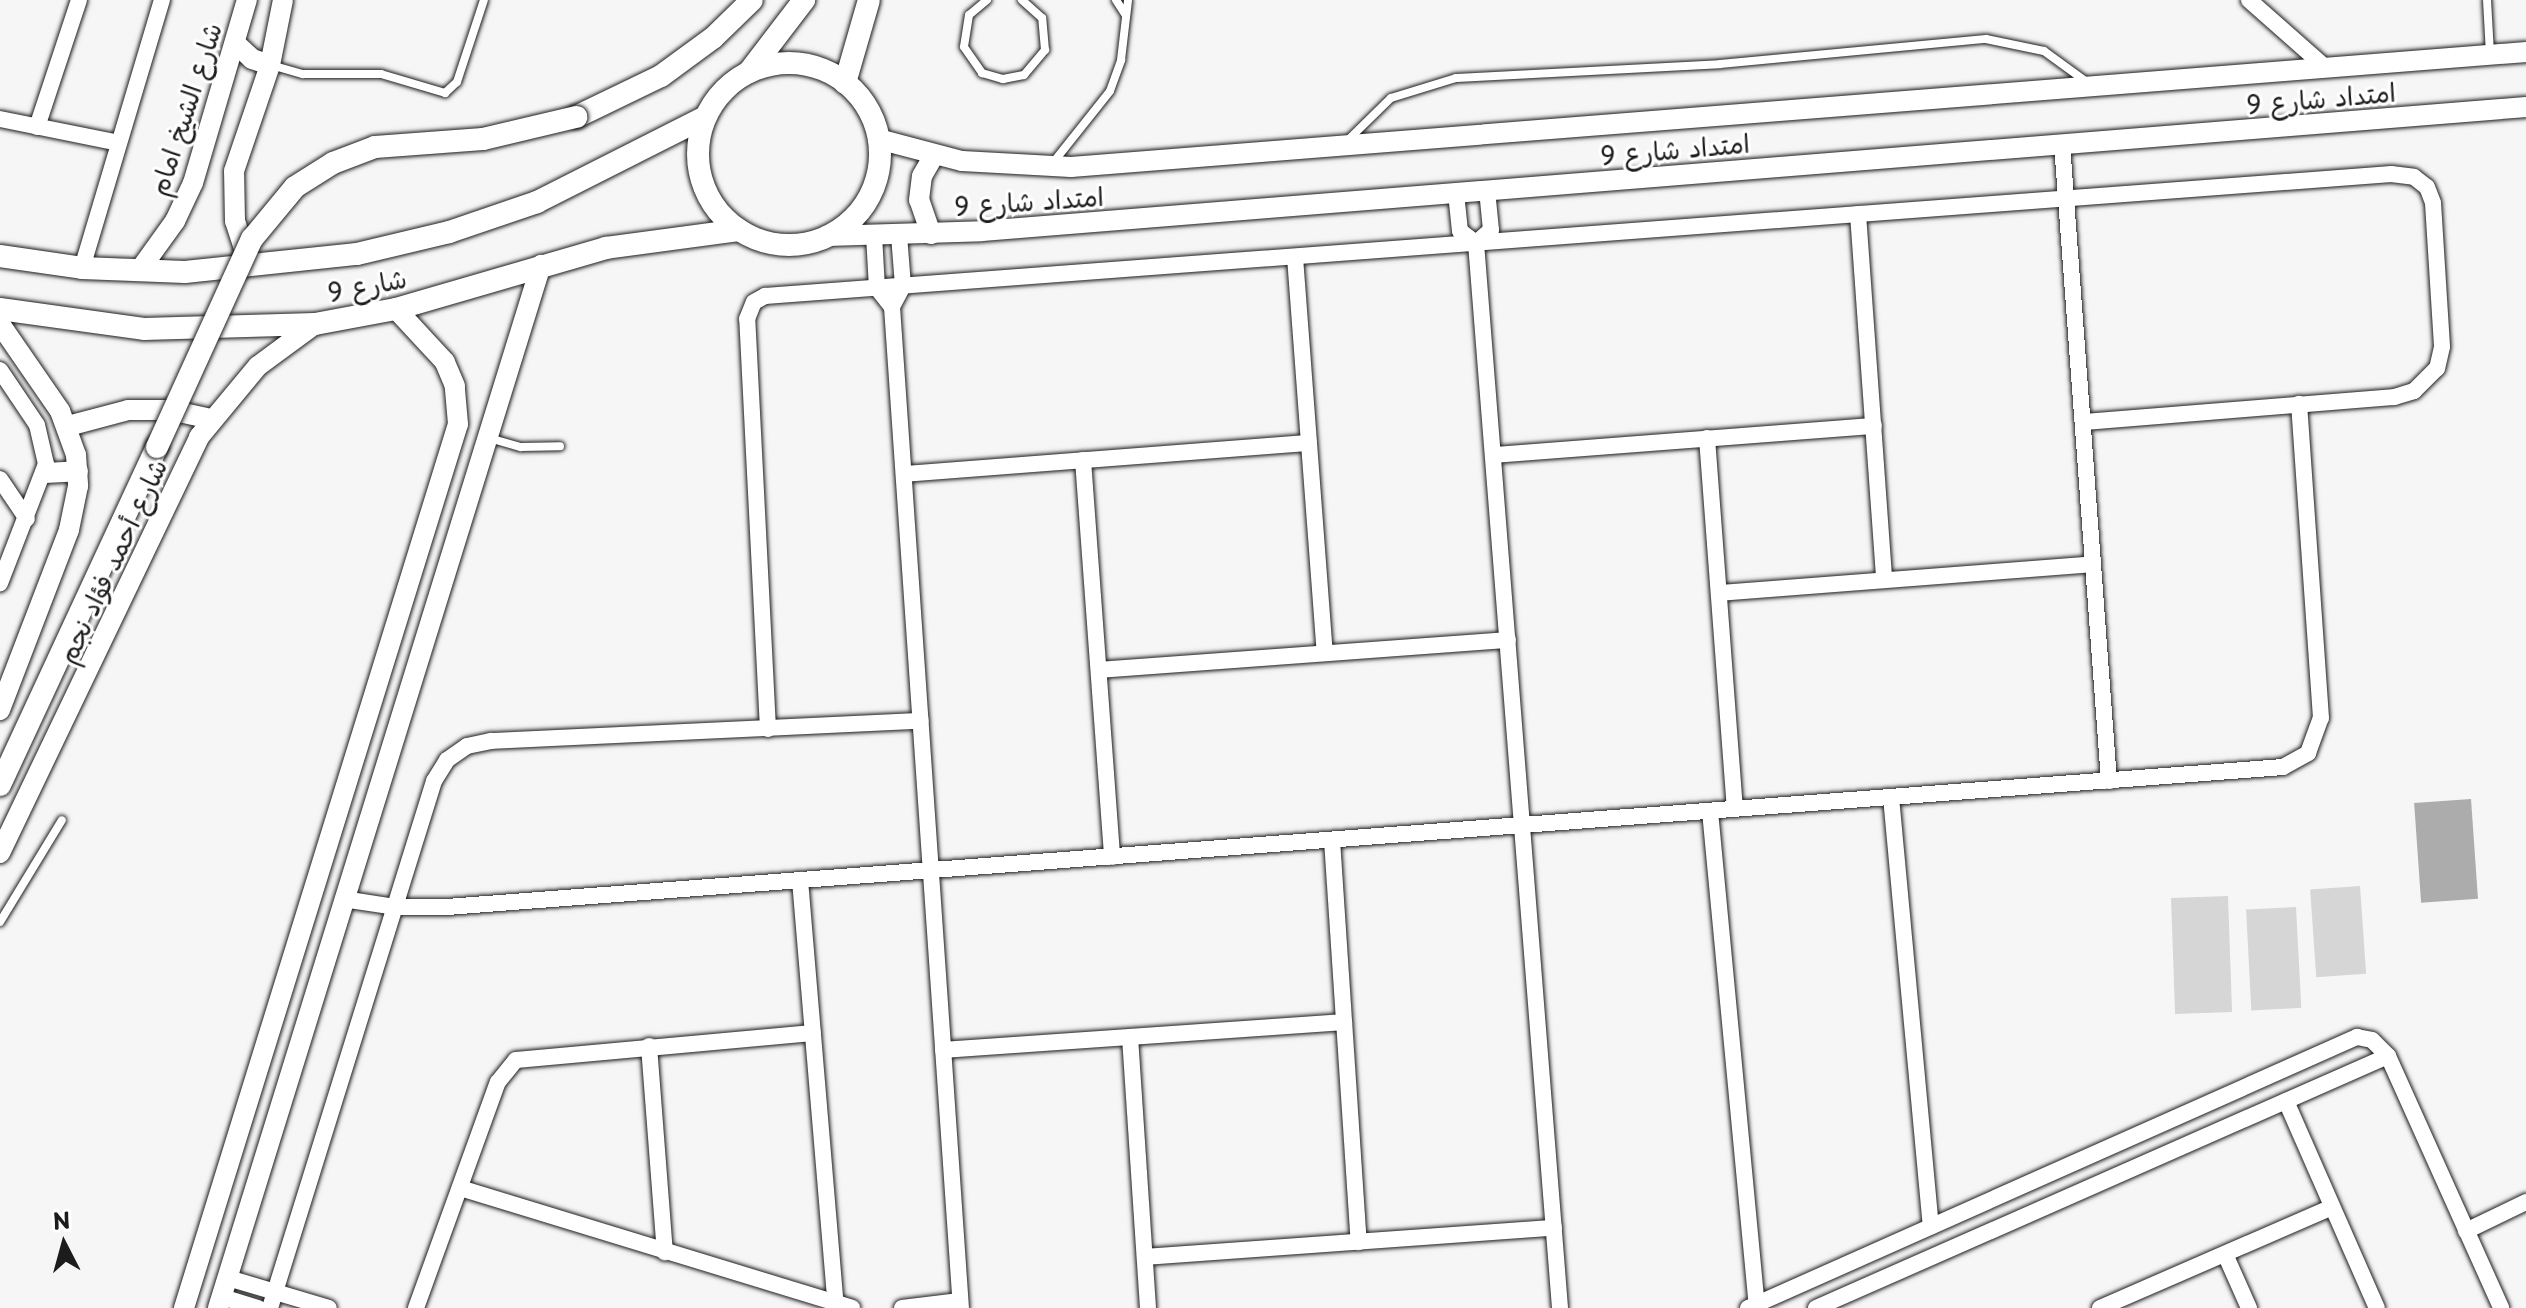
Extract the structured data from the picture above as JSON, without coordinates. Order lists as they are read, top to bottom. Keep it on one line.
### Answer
{"streets":{"main road":["شارع 9"],"street":["امتداد شارع 9","شارع الشيخ امام","شارع أحمد فؤاد نجم"]},"crossings":[["امتداد شارع 9","شارع 9"],["شارع الشيخ امام","شارع 9"],["شارع 9","شارع أحمد فؤاد نجم"]],"north":"top"}
